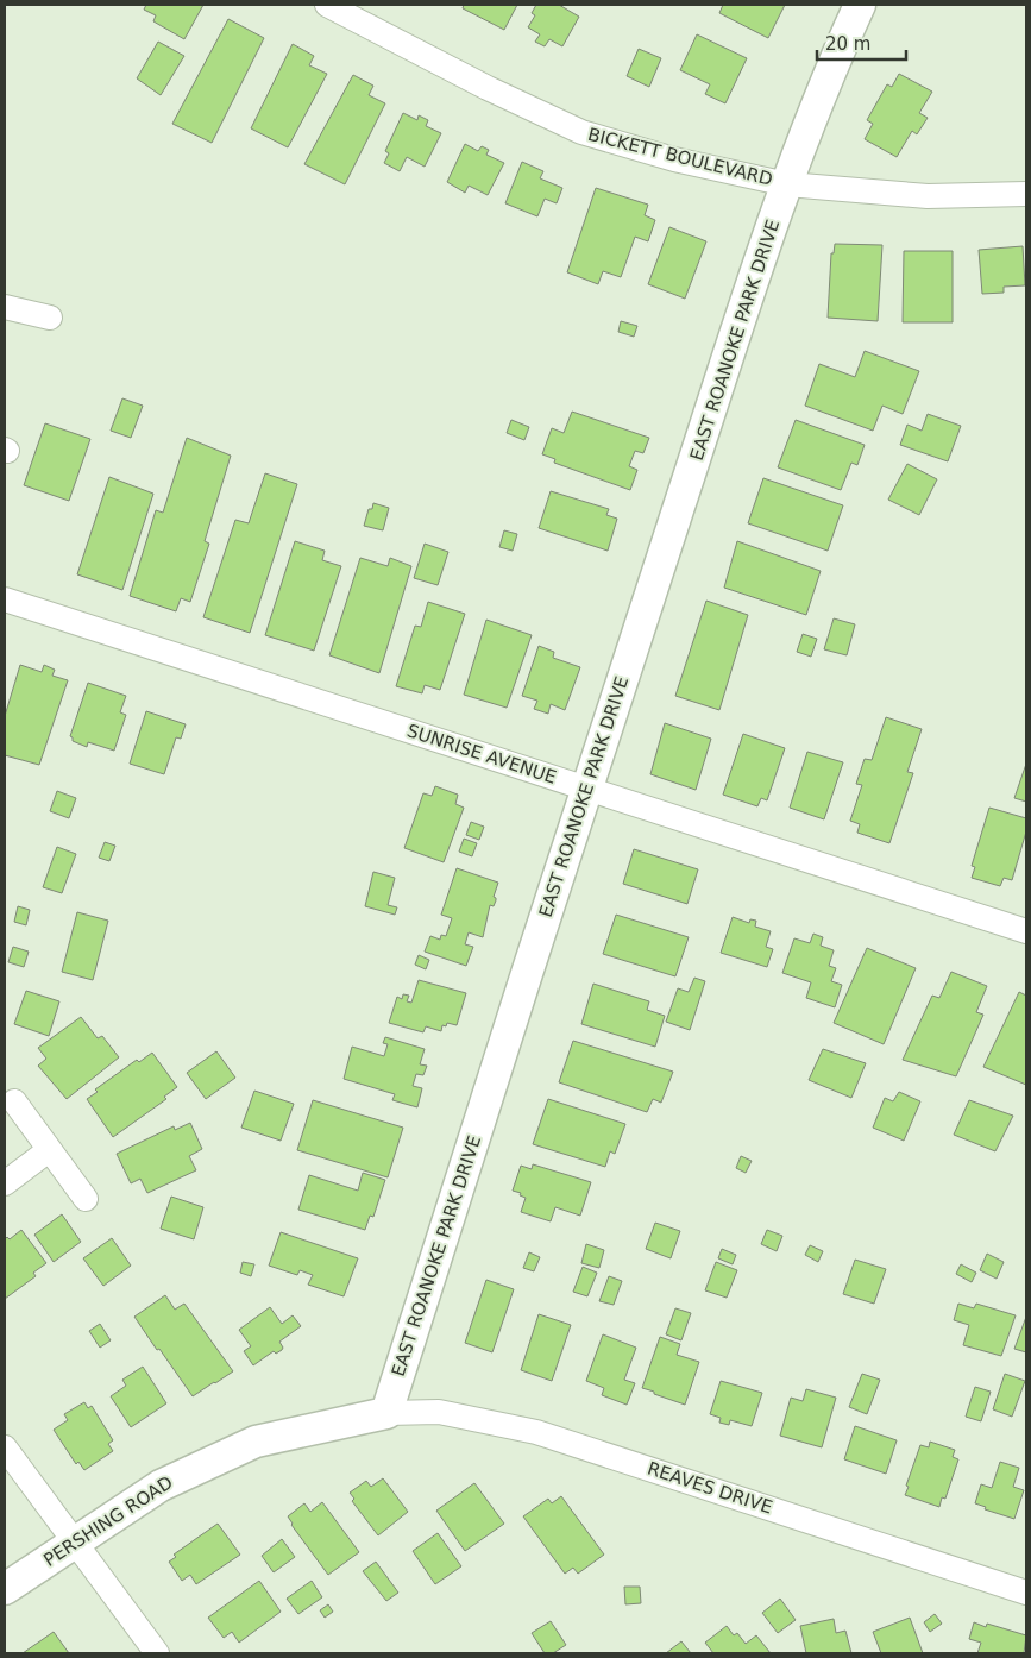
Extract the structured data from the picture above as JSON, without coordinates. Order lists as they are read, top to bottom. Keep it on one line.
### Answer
{"streets":{"street":["BICKETT BOULEVARD","EAST ROANOKE PARK DRIVE","SUNRISE AVENUE","REAVES DRIVE","PERSHING ROAD"]},"crossings":[["BICKETT BOULEVARD","EAST ROANOKE PARK DRIVE"],["EAST ROANOKE PARK DRIVE","SUNRISE AVENUE"],["EAST ROANOKE PARK DRIVE","REAVES DRIVE"],["EAST ROANOKE PARK DRIVE","PERSHING ROAD"],["REAVES DRIVE","PERSHING ROAD"]],"scale_bar":"20 m"}
